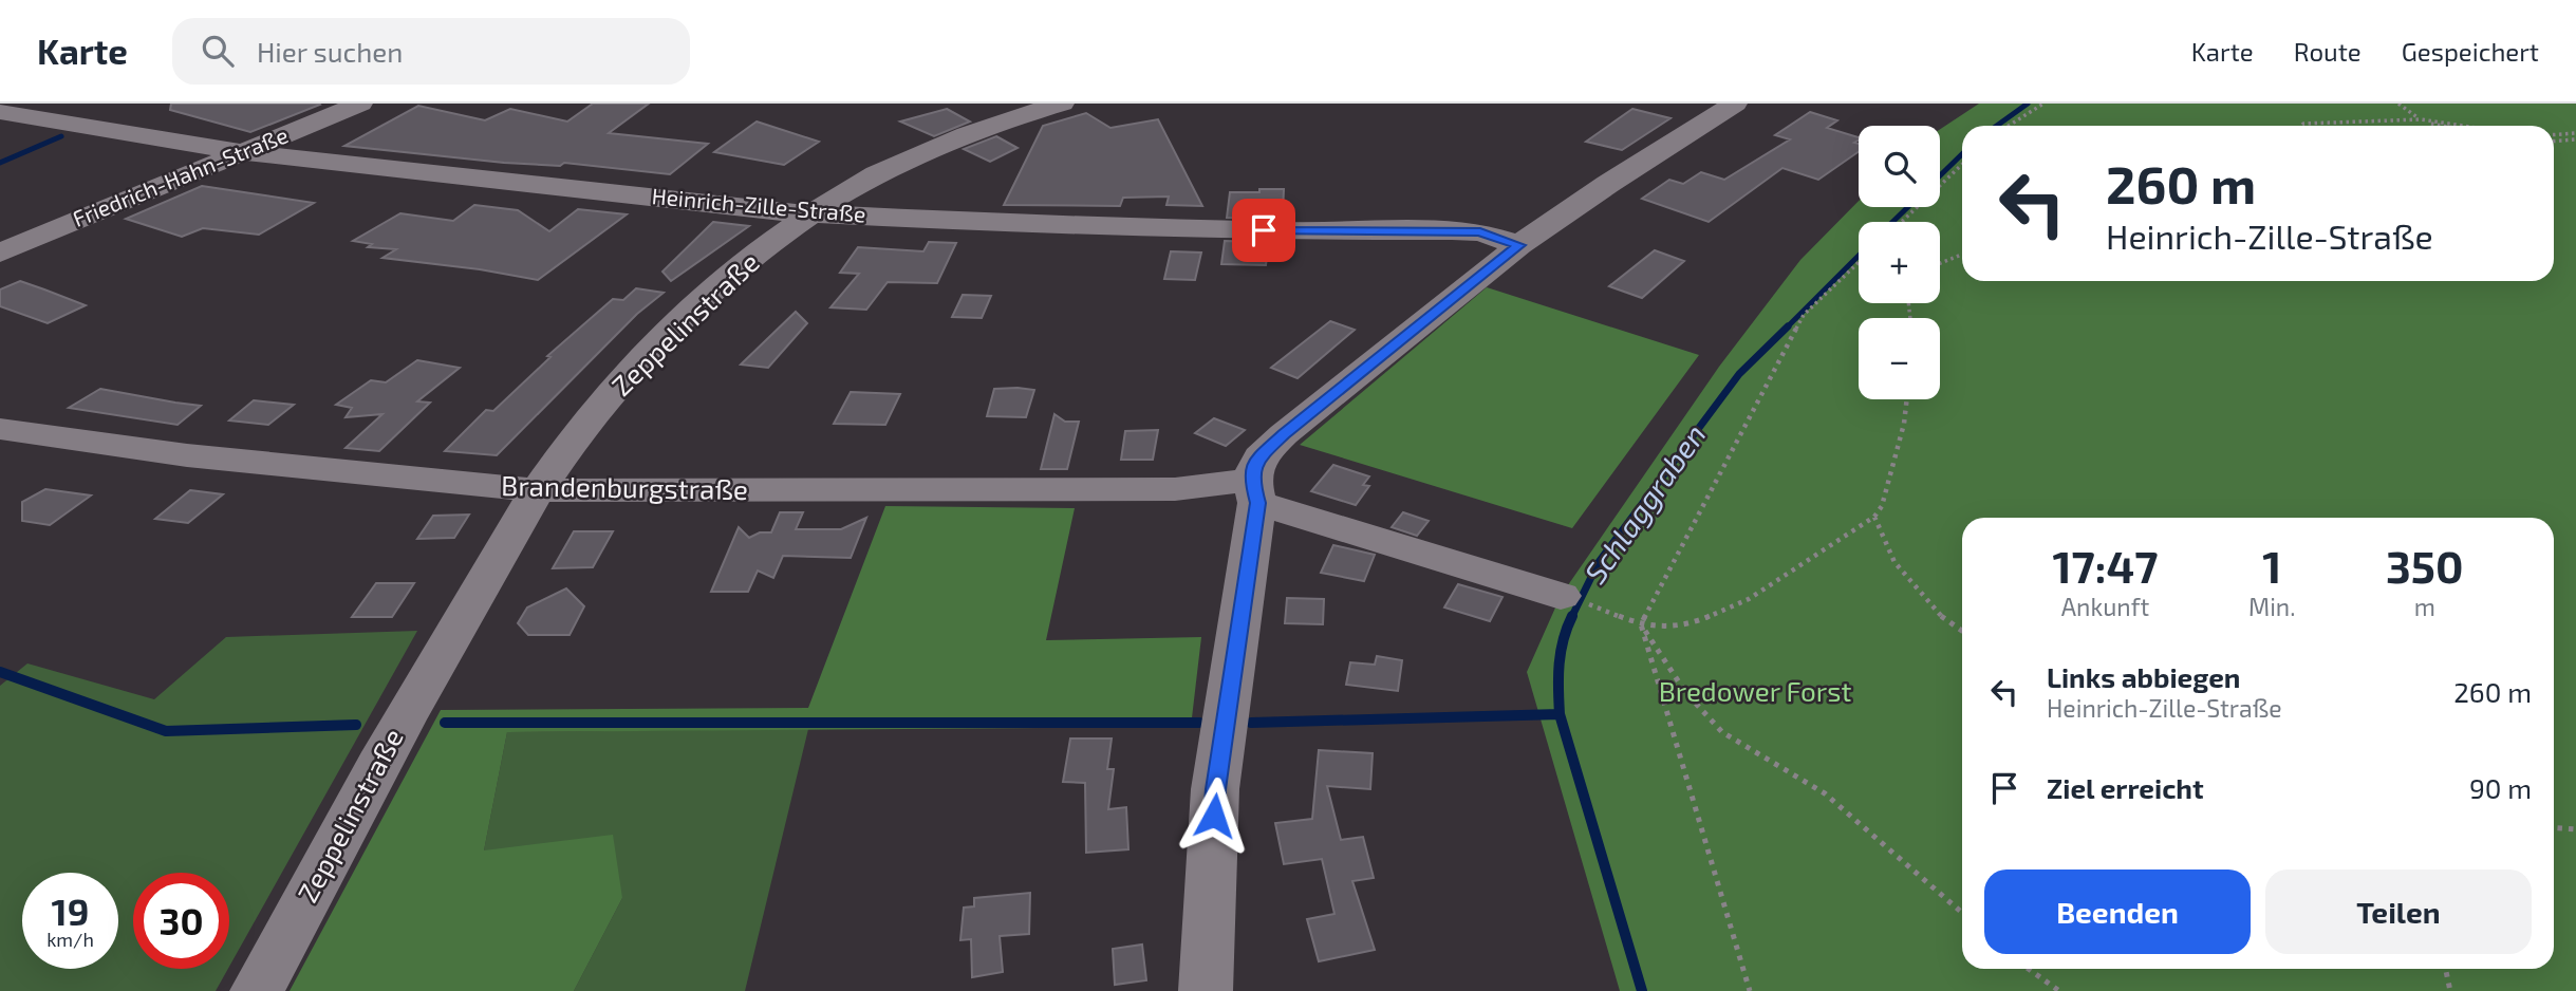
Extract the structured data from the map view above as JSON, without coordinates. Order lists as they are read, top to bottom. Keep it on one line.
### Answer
{"streets":{"street":["Friedrich-Hahn-Straße","Heinrich-Zille-Straße","Zeppelinstraße","Brandenburgstraße"]},"crossings":[["Friedrich-Hahn-Straße","Heinrich-Zille-Straße"],["Heinrich-Zille-Straße","Zeppelinstraße"],["Zeppelinstraße","Brandenburgstraße"]],"water":["Schlaggraben"],"parks":["Bredower Forst"],"page":{"header":"Karte","search":"Hier suchen","nav":["Karte","Route","Gespeichert"],"map_buttons":["+","−"],"turn":["260 m","Heinrich-Zille-Straße"],"eta":["17:47","Ankunft","1","Min.","350","m"],"list":[{"name":"Links abbiegen","note":"Heinrich-Zille-Straße","value":"260 m"},{"name":"Ziel erreicht","value":"90 m"}],"buttons":["Beenden","Teilen"],"speed":"19 km/h","limit":"30"}}
